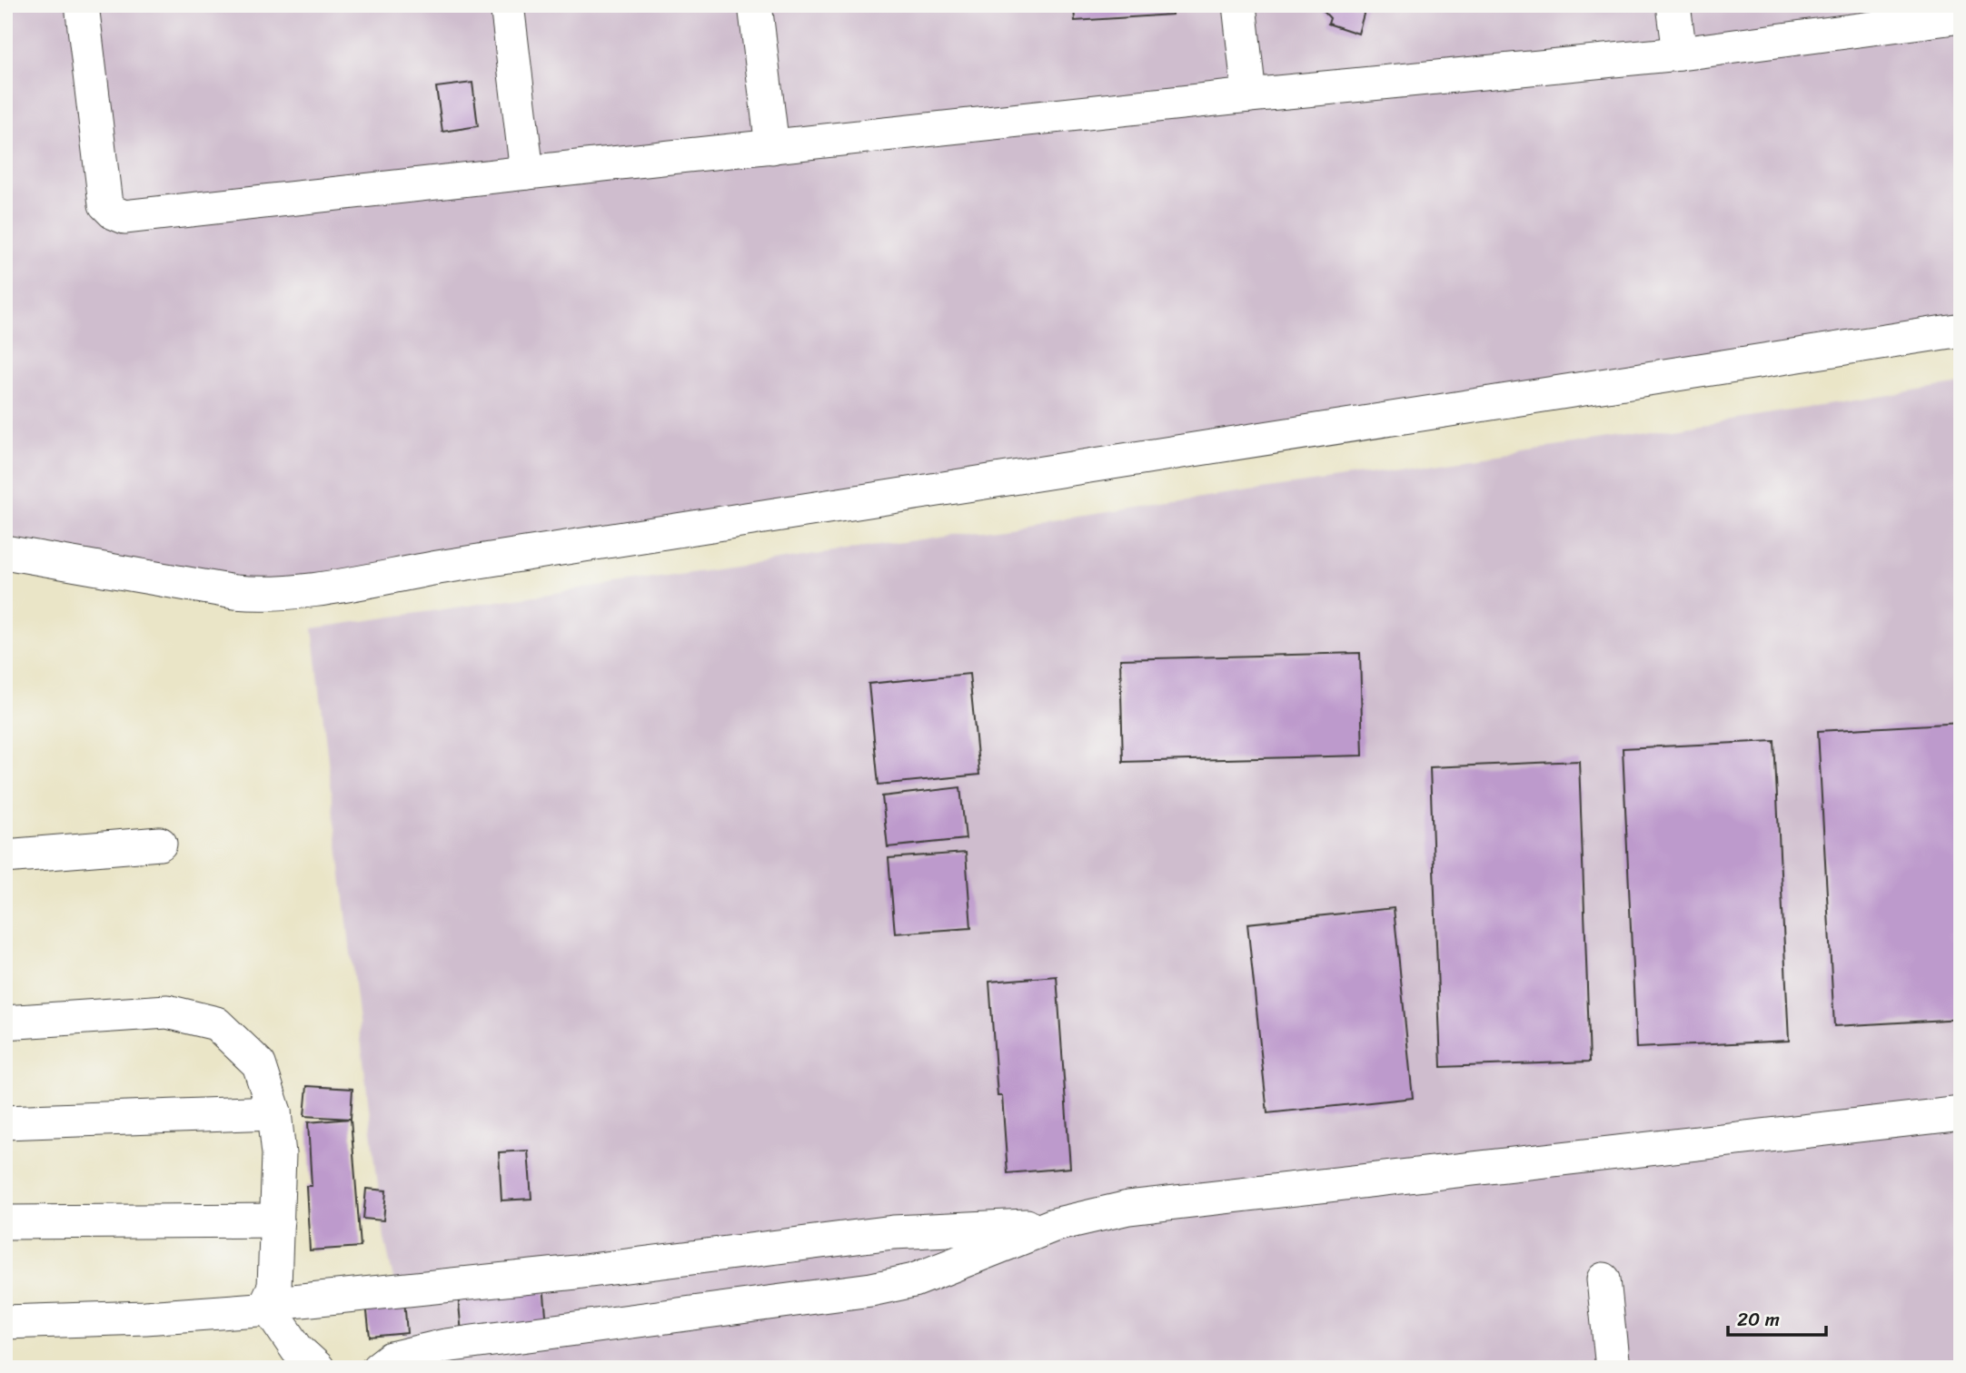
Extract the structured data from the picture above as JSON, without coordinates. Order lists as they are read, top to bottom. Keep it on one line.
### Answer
{"scale_bar":"20 m"}
